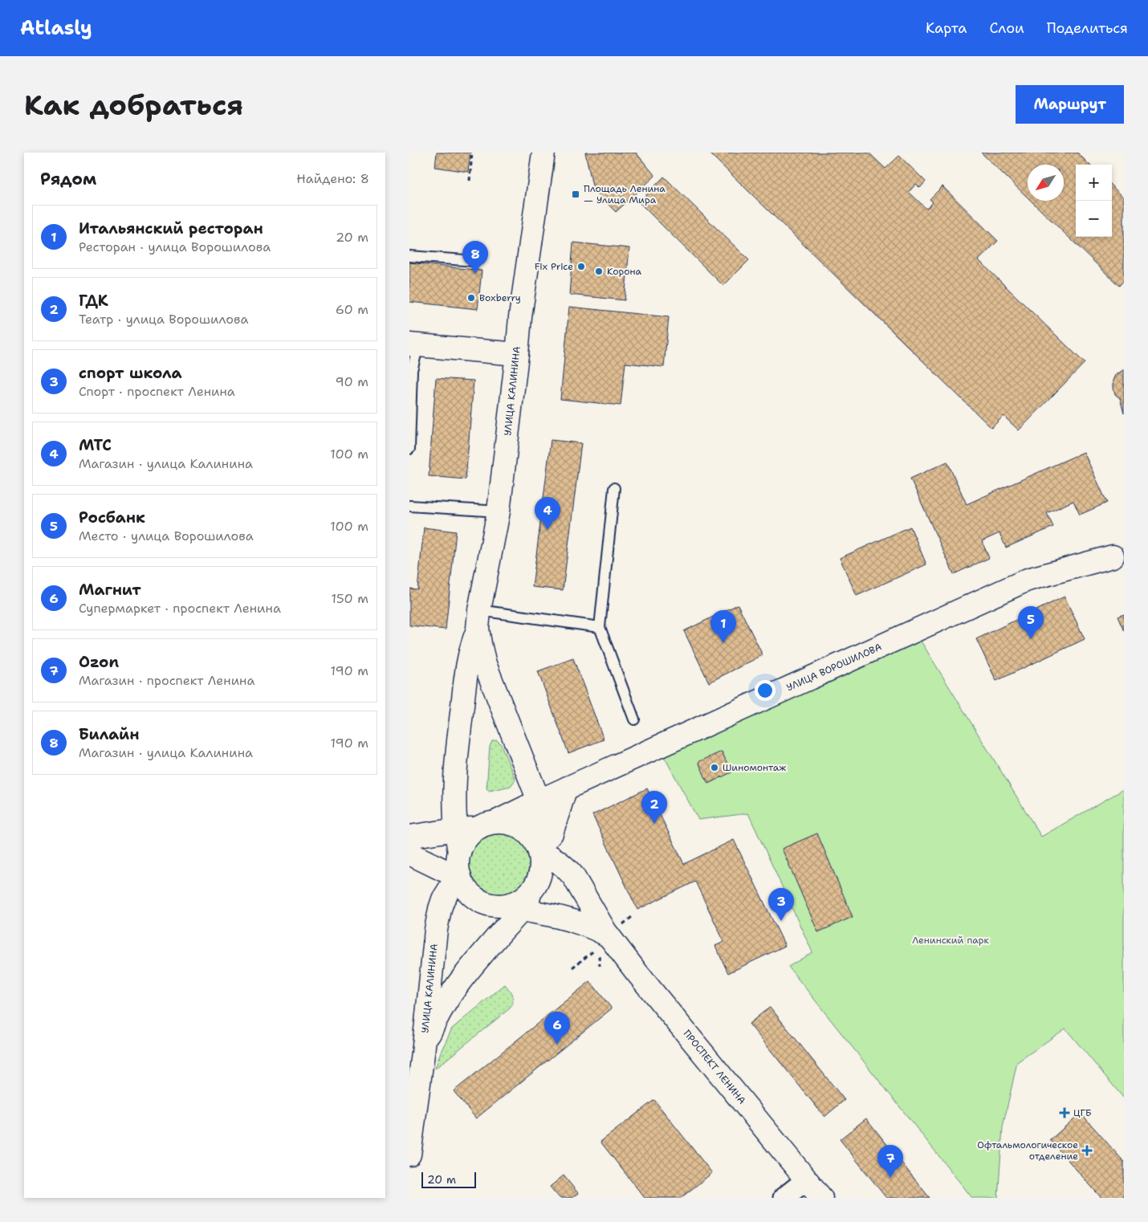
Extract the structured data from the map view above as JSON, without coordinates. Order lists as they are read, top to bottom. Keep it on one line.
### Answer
{"streets":{"main road":["УЛИЦА КАЛИНИНА","УЛИЦА ВОРОШИЛОВА","ПРОСПЕКТ ЛЕНИНА"]},"crossings":[["УЛИЦА КАЛИНИНА","УЛИЦА ВОРОШИЛОВА"],["УЛИЦА КАЛИНИНА","ПРОСПЕКТ ЛЕНИНА"],["УЛИЦА ВОРОШИЛОВА","ПРОСПЕКТ ЛЕНИНА"]],"parks":["Ленинский парк"],"places":{"transit":["Площадь Ленина — Улица Мира"],"other":["Fix Price","Корона","Boxberry","Шиномонтаж"],"health":["ЦГБ","Офтальмологическое отделение"]},"scale_bar":"20 m","north":"bottom left","page":{"header":"Atlasly","nav":["Карта","Слои","Поделиться"],"buttons":"Маршрут","title":"Как добраться","heading":["Рядом","Найдено: 8"],"map_buttons":["+","−"],"list":[{"mark":"1","name":"Итальянский ресторан","note":"Ресторан · улица Ворошилова","value":"20 m"},{"mark":"2","name":"ГДК","note":"Театр · улица Ворошилова","value":"60 m"},{"mark":"3","name":"спорт школа","note":"Спорт · проспект Ленина","value":"90 m"},{"mark":"4","name":"МТС","note":"Магазин · улица Калинина","value":"100 m"},{"mark":"5","name":"Росбанк","note":"Место · улица Ворошилова","value":"100 m"},{"mark":"6","name":"Магнит","note":"Супермаркет · проспект Ленина","value":"150 m"},{"mark":"7","name":"Ozon","note":"Магазин · проспект Ленина","value":"190 m"},{"mark":"8","name":"Билайн","note":"Магазин · улица Калинина","value":"190 m"}],"pins":["8","4","5","1","2","3","6","7"],"scale":"20 m"}}
